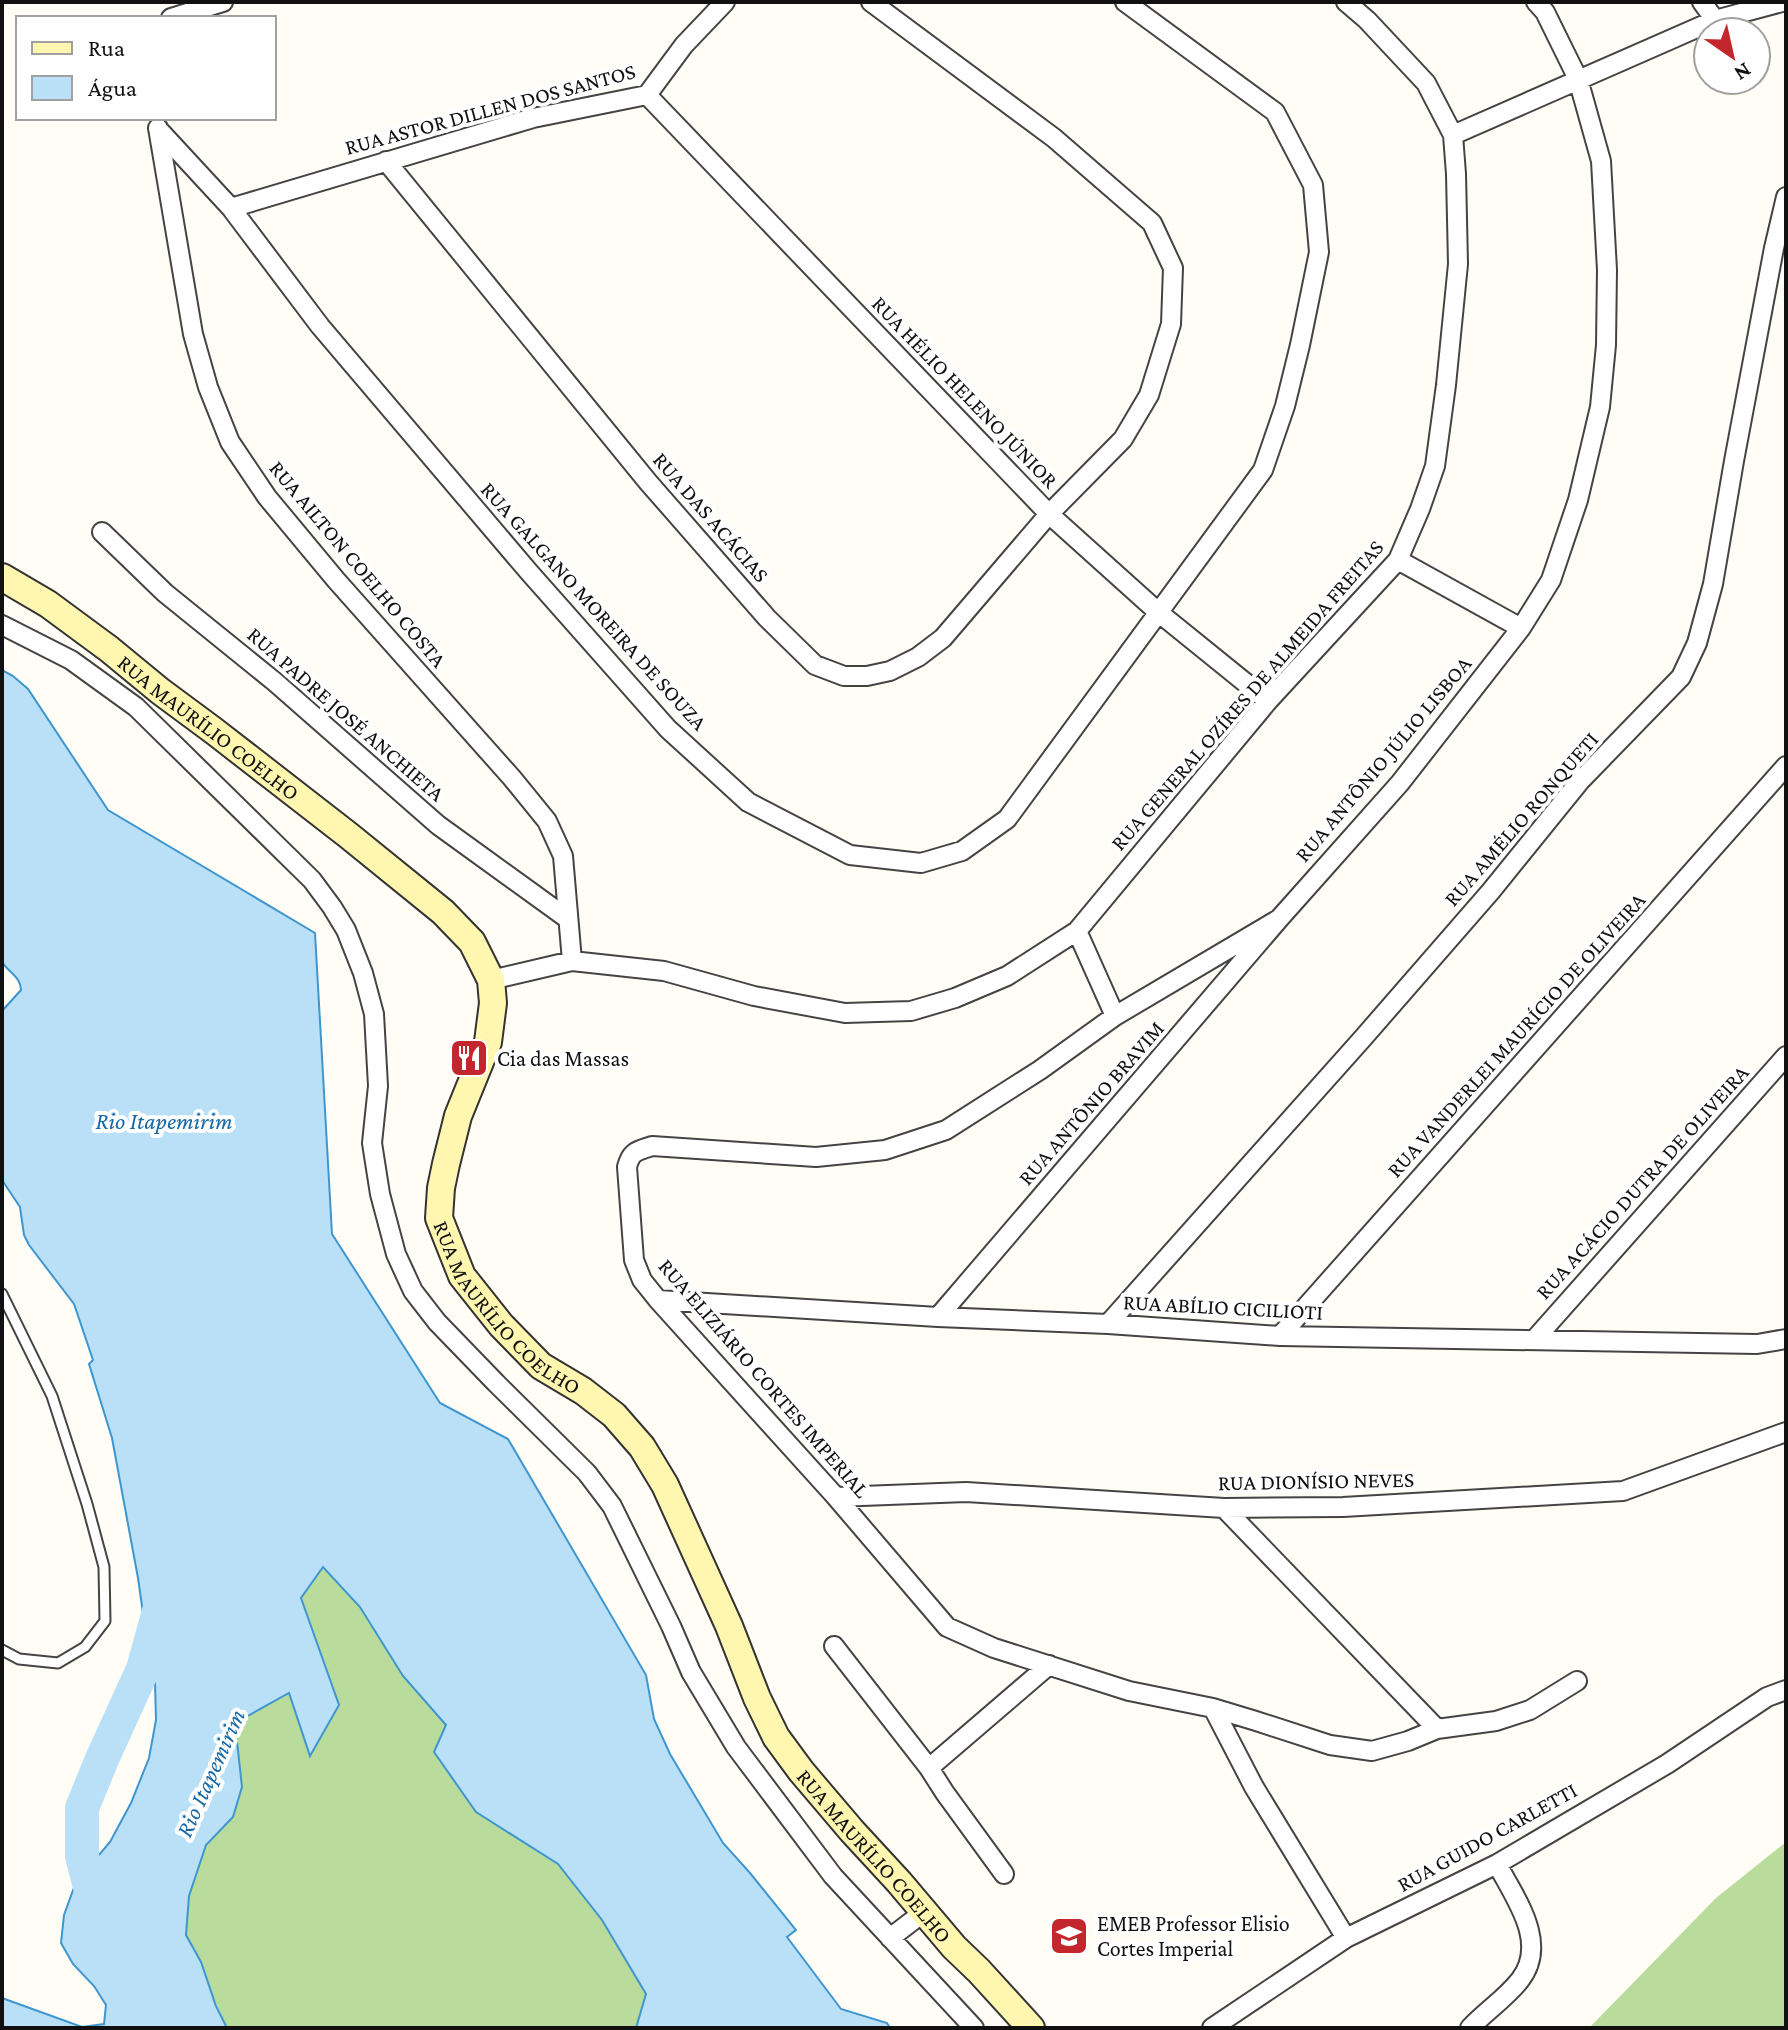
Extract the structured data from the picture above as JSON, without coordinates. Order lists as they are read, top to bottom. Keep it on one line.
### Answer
{"streets":{"main road":["RUA MAURÍLIO COELHO"],"street":["RUA ASTOR DILLEN DOS SANTOS","RUA HÉLIO HELENO JÚNIOR","RUA DAS ACÁCIAS","RUA AILTON COELHO COSTA","RUA GALGANO MOREIRA DE SOUZA","RUA GENERAL OZÍRES DE ALMEIDA FREITAS","RUA PADRE JOSÉ ANCHIETA","RUA ANTÔNIO JÚLIO LISBOA","RUA AMÉLIO RONQUETI","RUA VANDERLEI MAURÍCIO DE OLIVEIRA","RUA ANTÔNIO BRAVIM","RUA ACÁCIO DUTRA DE OLIVEIRA","RUA ABÍLIO CICILIOTI","RUA ELIZIÁRIO CORTES IMPERIAL","RUA DIONÍSIO NEVES","RUA GUIDO CARLETTI"]},"crossings":[["RUA ASTOR DILLEN DOS SANTOS","RUA HÉLIO HELENO JÚNIOR"],["RUA ASTOR DILLEN DOS SANTOS","RUA DAS ACÁCIAS"],["RUA ASTOR DILLEN DOS SANTOS","RUA GALGANO MOREIRA DE SOUZA"],["RUA HÉLIO HELENO JÚNIOR","RUA DAS ACÁCIAS"],["RUA HÉLIO HELENO JÚNIOR","RUA GALGANO MOREIRA DE SOUZA"],["RUA HÉLIO HELENO JÚNIOR","RUA GENERAL OZÍRES DE ALMEIDA FREITAS"],["RUA AILTON COELHO COSTA","RUA GALGANO MOREIRA DE SOUZA"],["RUA AILTON COELHO COSTA","RUA GENERAL OZÍRES DE ALMEIDA FREITAS"],["RUA AILTON COELHO COSTA","RUA PADRE JOSÉ ANCHIETA"],["RUA GENERAL OZÍRES DE ALMEIDA FREITAS","RUA MAURÍLIO COELHO"],["RUA ANTÔNIO JÚLIO LISBOA","RUA ANTÔNIO BRAVIM"],["RUA ANTÔNIO JÚLIO LISBOA","RUA ELIZIÁRIO CORTES IMPERIAL"],["RUA AMÉLIO RONQUETI","RUA ABÍLIO CICILIOTI"],["RUA VANDERLEI MAURÍCIO DE OLIVEIRA","RUA ABÍLIO CICILIOTI"],["RUA ANTÔNIO BRAVIM","RUA ABÍLIO CICILIOTI"],["RUA ANTÔNIO BRAVIM","RUA ELIZIÁRIO CORTES IMPERIAL"],["RUA ACÁCIO DUTRA DE OLIVEIRA","RUA ABÍLIO CICILIOTI"],["RUA ABÍLIO CICILIOTI","RUA ELIZIÁRIO CORTES IMPERIAL"],["RUA ELIZIÁRIO CORTES IMPERIAL","RUA DIONÍSIO NEVES"]],"water":["Rio Itapemirim"],"places":{"restaurant":["Cia das Massas"],"school or university":["EMEB Professor Elisio Cortes Imperial"]},"legend":["Rua","Água"],"north":"bottom right"}
